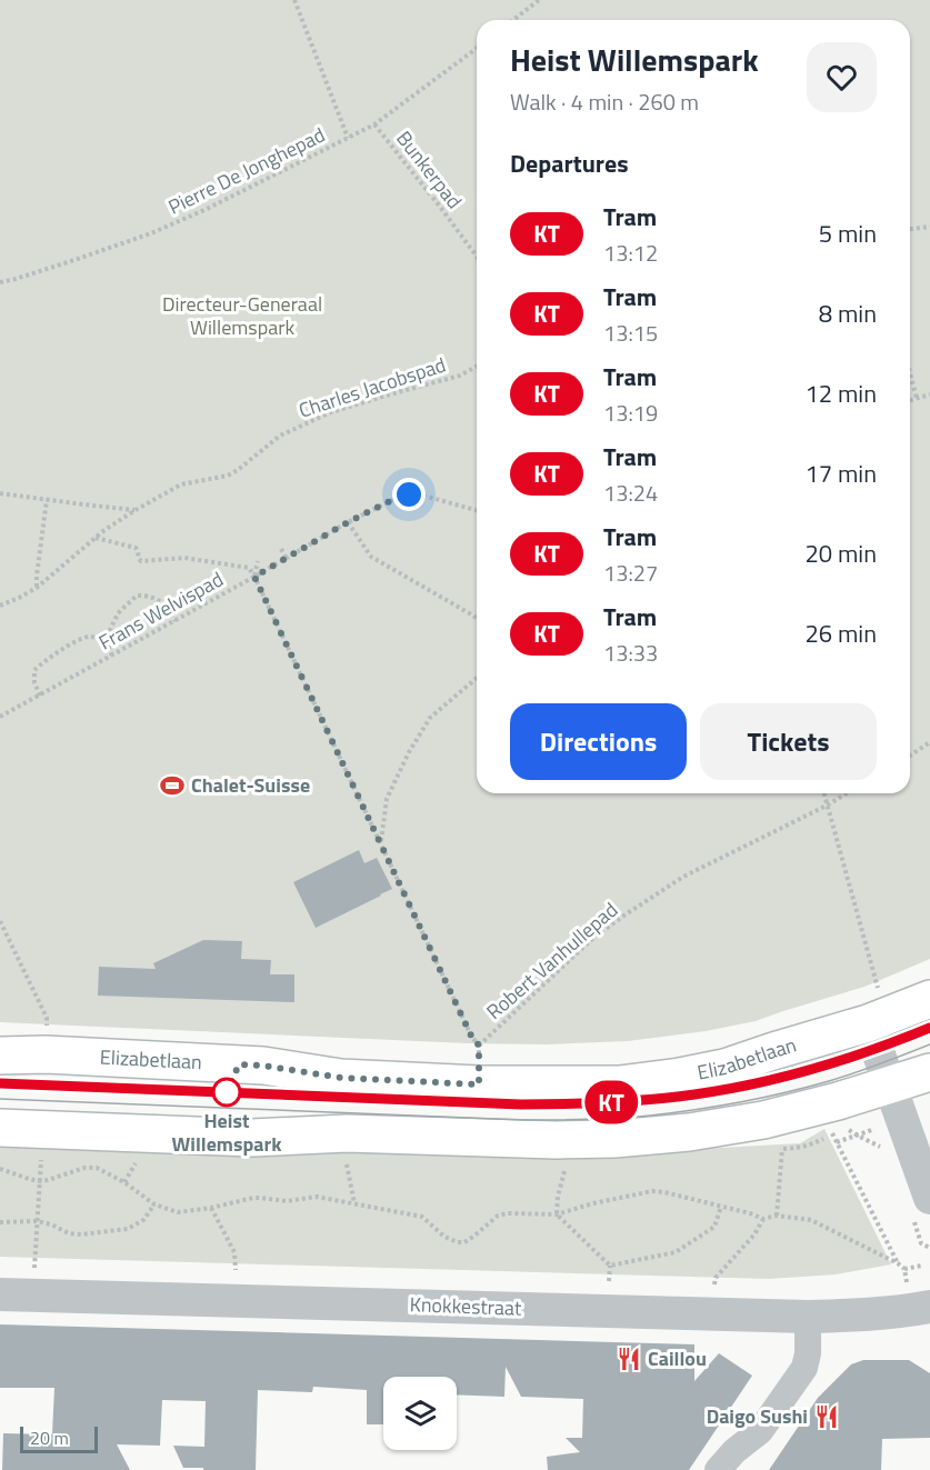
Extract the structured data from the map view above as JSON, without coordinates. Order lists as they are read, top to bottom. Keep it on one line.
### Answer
{"streets":{"main road":["Elizabetlaan"],"street":["Knokkestraat"],"path":["Bunkerpad","Pierre De Jonghepad","Charles Jacobspad","Frans Welvispad","Robert Vanhullepad"]},"crossings":[["Bunkerpad","Pierre De Jonghepad"]],"parks":["Directeur-Generaal Willemspark"],"places":{"sports":["Chalet-Suisse"],"other":["Heist Willemspark"],"restaurant":["Caillou","Daigo Sushi"]},"lines":["tram line KT"],"scale_bar":"20 m","page":{"on_map":"KT","heading":[["Heist Willemspark","Walk · 4 min · 260 m"],"Departures"],"list":[{"mark":"KT","name":"Tram","note":"13:12","value":"5 min"},{"mark":"KT","name":"Tram","note":"13:15","value":"8 min"},{"mark":"KT","name":"Tram","note":"13:19","value":"12 min"},{"mark":"KT","name":"Tram","note":"13:24","value":"17 min"},{"mark":"KT","name":"Tram","note":"13:27","value":"20 min"},{"mark":"KT","name":"Tram","note":"13:33","value":"26 min"}],"buttons":["Directions","Tickets"],"scale":"20 m"}}
